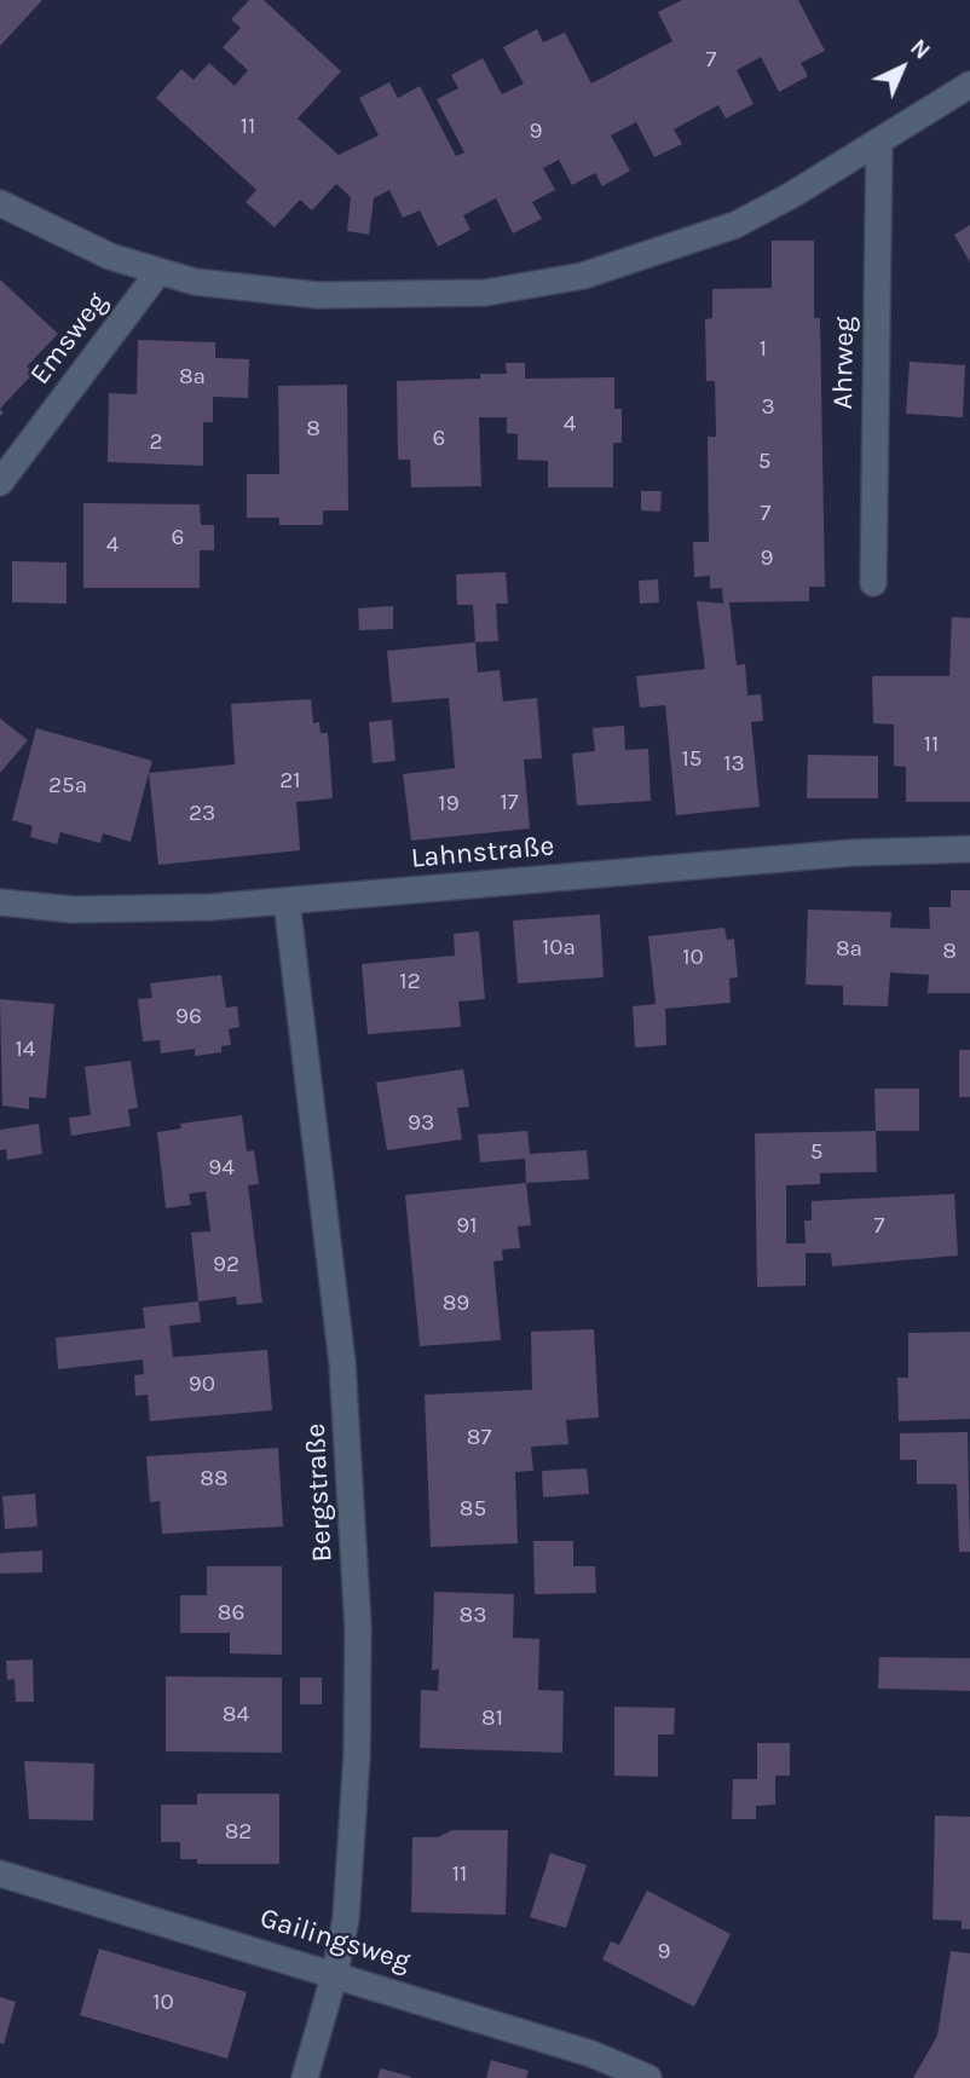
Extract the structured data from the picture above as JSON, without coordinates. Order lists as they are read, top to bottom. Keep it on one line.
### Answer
{"streets":{"street":["Emsweg","Ahrweg","Lahnstraße","Bergstraße","Gailingsweg"]},"crossings":[["Lahnstraße","Bergstraße"],["Bergstraße","Gailingsweg"]],"house_numbers":["7","11","9","1","8a","3","4","8","6","2","5","7","6","4","9","11","15","13","21","25a","17","19","23","10a","8a","8","10","12","96","14","93","5","94","91","7","92","89","90","87","88","85","86","83","84","81","82","11","9","10"],"north":"top right"}
